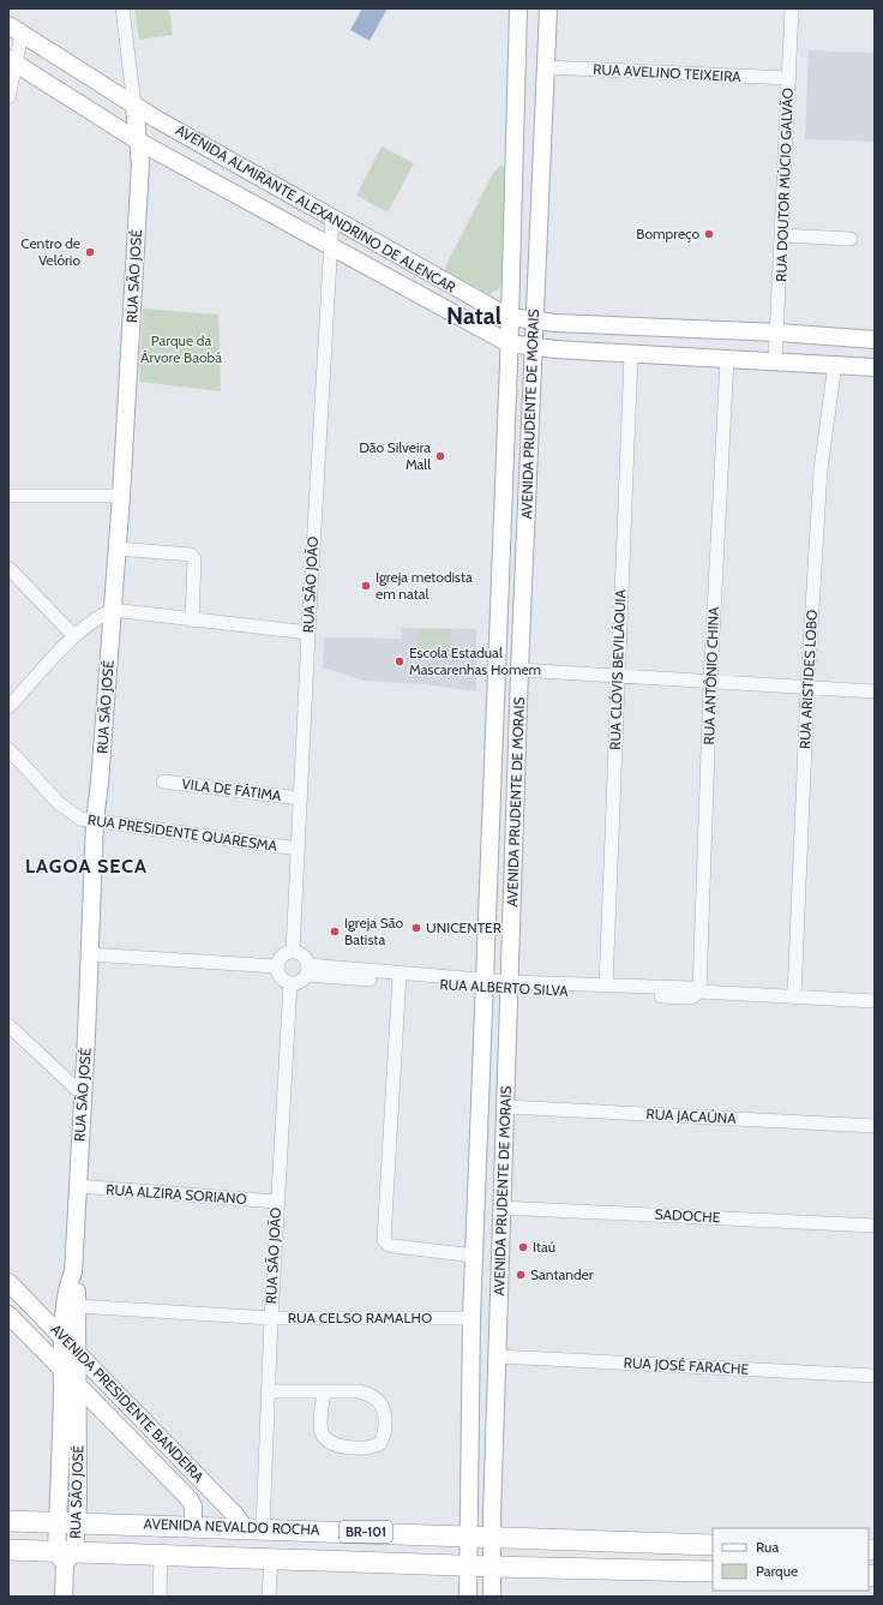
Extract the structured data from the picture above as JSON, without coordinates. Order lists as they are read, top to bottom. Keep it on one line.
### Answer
{"streets":{"highway":["AVENIDA NEVALDO ROCHA","BR-101"],"main road":["AVENIDA ALMIRANTE ALEXANDRINO DE ALENCAR","RUA SÃO JOSÉ","AVENIDA PRUDENTE DE MORAIS","AVENIDA PRESIDENTE BANDEIRA"],"street":["RUA AVELINO TEIXEIRA","RUA DOUTOR MÚCIO GALVÃO","RUA SÃO JOÃO","RUA CLÓVIS BEVILÁQUIA","RUA ANTÔNIO CHINA","RUA ARISTIDES LOBO","VILA DE FÁTIMA","RUA PRESIDENTE QUARESMA","RUA ALBERTO SILVA","RUA JACAÚNA","RUA ALZIRA SORIANO","SADOCHE","RUA CELSO RAMALHO","RUA JOSÉ FARACHE"]},"crossings":[["RUA AVELINO TEIXEIRA","RUA DOUTOR MÚCIO GALVÃO"],["RUA AVELINO TEIXEIRA","AVENIDA PRUDENTE DE MORAIS"],["RUA DOUTOR MÚCIO GALVÃO","AVENIDA ALMIRANTE ALEXANDRINO DE ALENCAR"],["AVENIDA ALMIRANTE ALEXANDRINO DE ALENCAR","RUA SÃO JOSÉ"],["AVENIDA ALMIRANTE ALEXANDRINO DE ALENCAR","AVENIDA PRUDENTE DE MORAIS"],["AVENIDA ALMIRANTE ALEXANDRINO DE ALENCAR","RUA SÃO JOÃO"],["AVENIDA ALMIRANTE ALEXANDRINO DE ALENCAR","RUA CLÓVIS BEVILÁQUIA"],["AVENIDA ALMIRANTE ALEXANDRINO DE ALENCAR","RUA ANTÔNIO CHINA"],["AVENIDA ALMIRANTE ALEXANDRINO DE ALENCAR","RUA ARISTIDES LOBO"],["RUA SÃO JOSÉ","RUA PRESIDENTE QUARESMA"],["RUA SÃO JOSÉ","RUA ALZIRA SORIANO"],["RUA SÃO JOSÉ","RUA CELSO RAMALHO"],["RUA SÃO JOSÉ","AVENIDA PRESIDENTE BANDEIRA"],["RUA SÃO JOSÉ","AVENIDA NEVALDO ROCHA"],["RUA SÃO JOSÉ","BR-101"],["AVENIDA PRUDENTE DE MORAIS","RUA ALBERTO SILVA"],["AVENIDA PRUDENTE DE MORAIS","RUA JACAÚNA"],["AVENIDA PRUDENTE DE MORAIS","SADOCHE"],["AVENIDA PRUDENTE DE MORAIS","RUA CELSO RAMALHO"],["AVENIDA PRUDENTE DE MORAIS","RUA JOSÉ FARACHE"],["AVENIDA PRUDENTE DE MORAIS","AVENIDA NEVALDO ROCHA"],["AVENIDA PRUDENTE DE MORAIS","BR-101"],["RUA SÃO JOÃO","VILA DE FÁTIMA"],["RUA SÃO JOÃO","RUA PRESIDENTE QUARESMA"],["RUA SÃO JOÃO","RUA ALBERTO SILVA"],["RUA SÃO JOÃO","RUA ALZIRA SORIANO"],["RUA SÃO JOÃO","RUA CELSO RAMALHO"],["RUA SÃO JOÃO","AVENIDA PRESIDENTE BANDEIRA"],["RUA SÃO JOÃO","AVENIDA NEVALDO ROCHA"],["RUA CLÓVIS BEVILÁQUIA","RUA ALBERTO SILVA"],["RUA ANTÔNIO CHINA","RUA ALBERTO SILVA"],["RUA ARISTIDES LOBO","RUA ALBERTO SILVA"],["AVENIDA PRESIDENTE BANDEIRA","AVENIDA NEVALDO ROCHA"]],"districts":["Natal","LAGOA SECA"],"parks":["Parque da Árvore Baobá"],"places":["Bompreço","Centro de Velório","Dão Silveira Mall","Igreja metodista em natal","Escola Estadual Mascarenhas Homem","UNICENTER","Igreja São Batista","Itaú","Santander"],"legend":["Rua","Parque"]}
